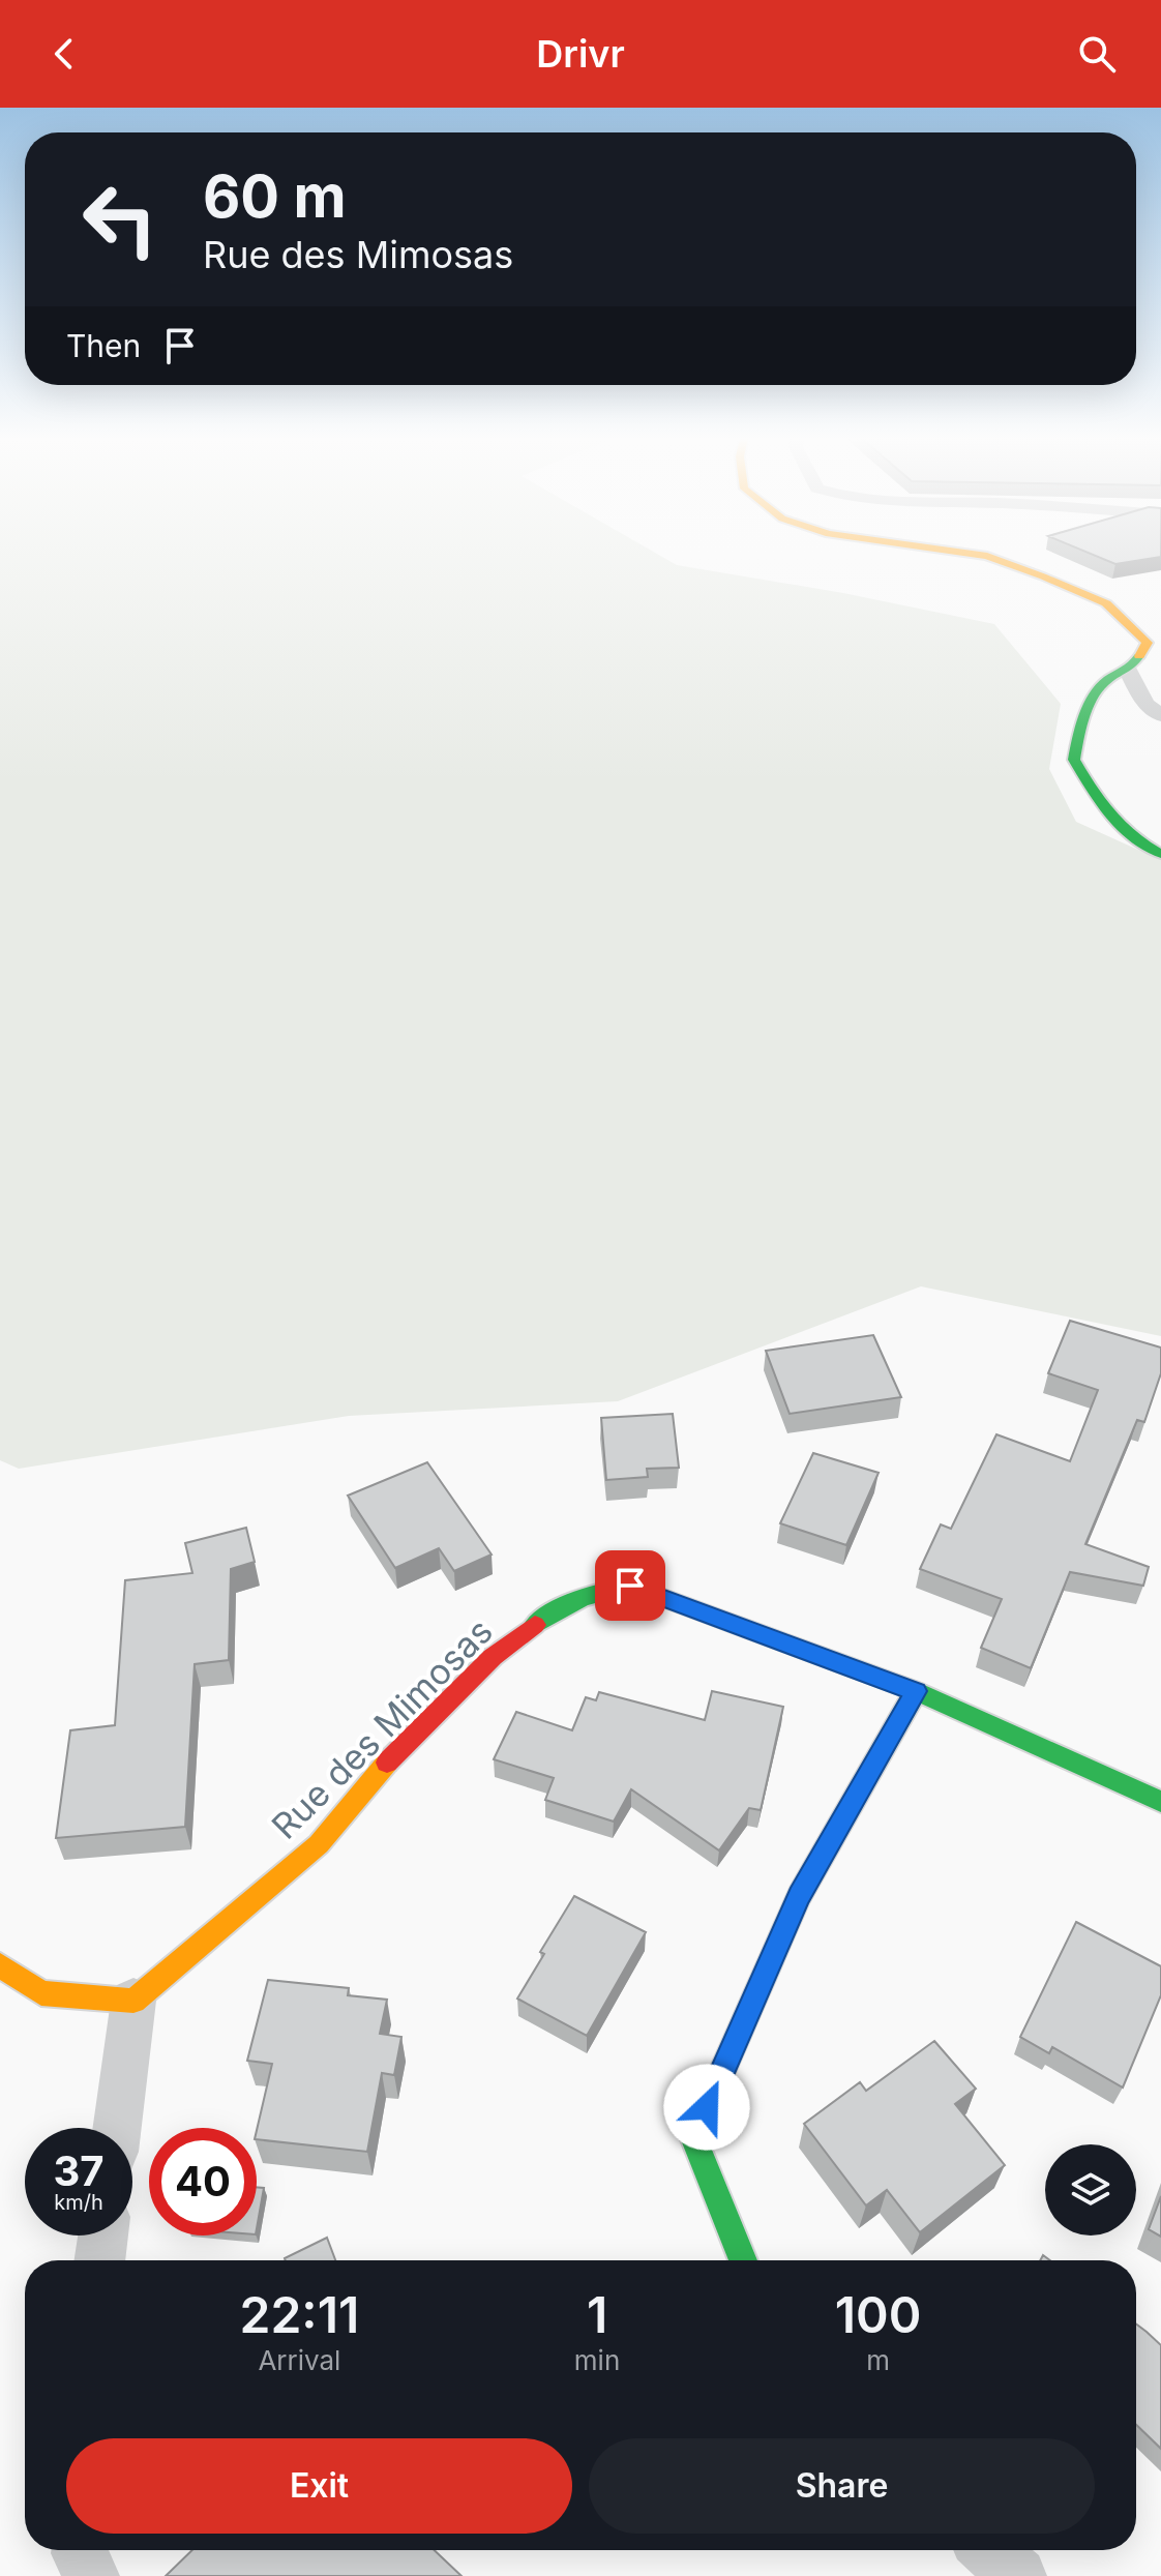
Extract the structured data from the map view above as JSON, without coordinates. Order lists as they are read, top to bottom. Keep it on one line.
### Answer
{"streets":{"street":["Rue des Mimosas"]},"page":{"header":"Drivr","turn":["60 m","Rue des Mimosas"],"then":"Then","speed":"37 km/h","limit":"40","eta":["22:11","Arrival","1","min","100","m"],"buttons":["Exit","Share"]}}
